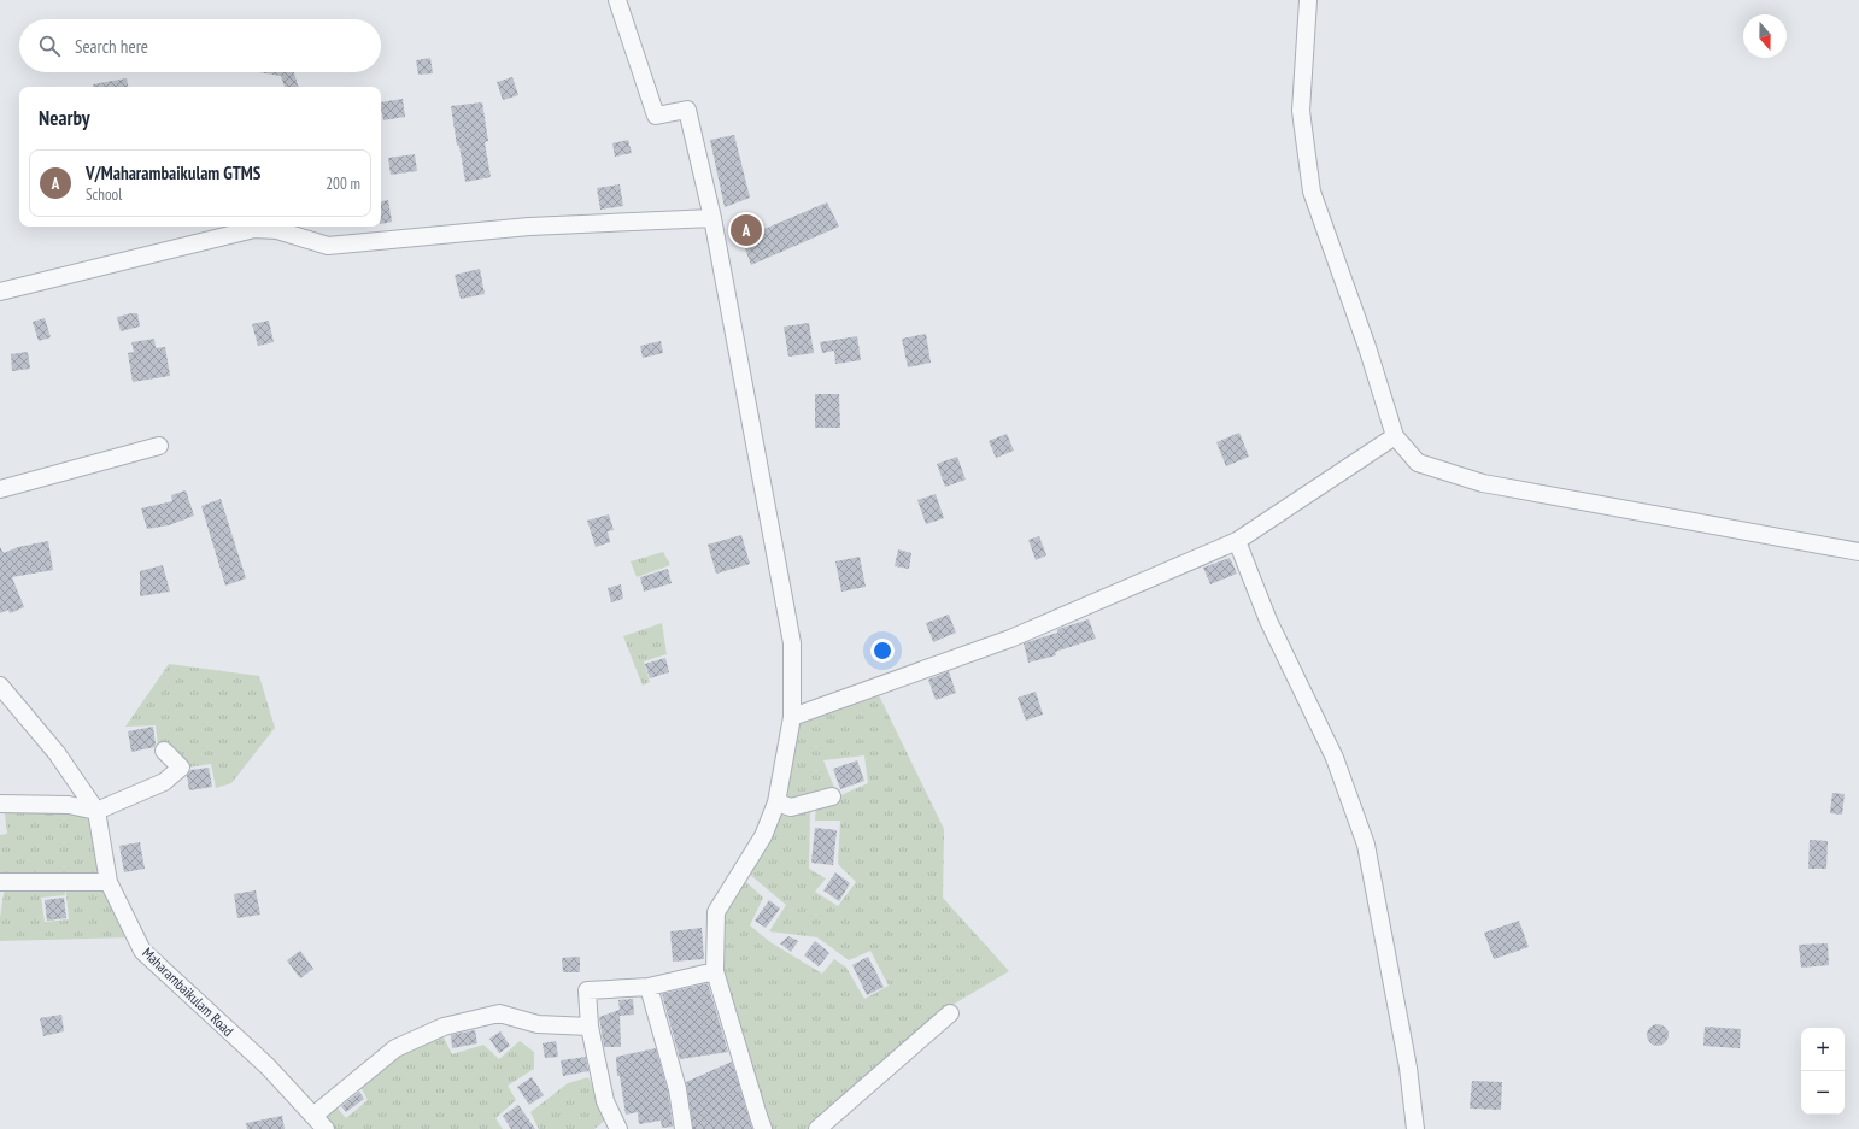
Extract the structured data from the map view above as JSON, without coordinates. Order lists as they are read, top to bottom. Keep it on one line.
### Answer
{"streets":{"street":["Maharambaikulam Road"]},"north":"bottom","page":{"search":"Search here","heading":"Nearby","list":[{"mark":"A","name":"V/Maharambaikulam GTMS","note":"School","value":"200 m"}],"pins":"A","map_buttons":["+","−"]}}
